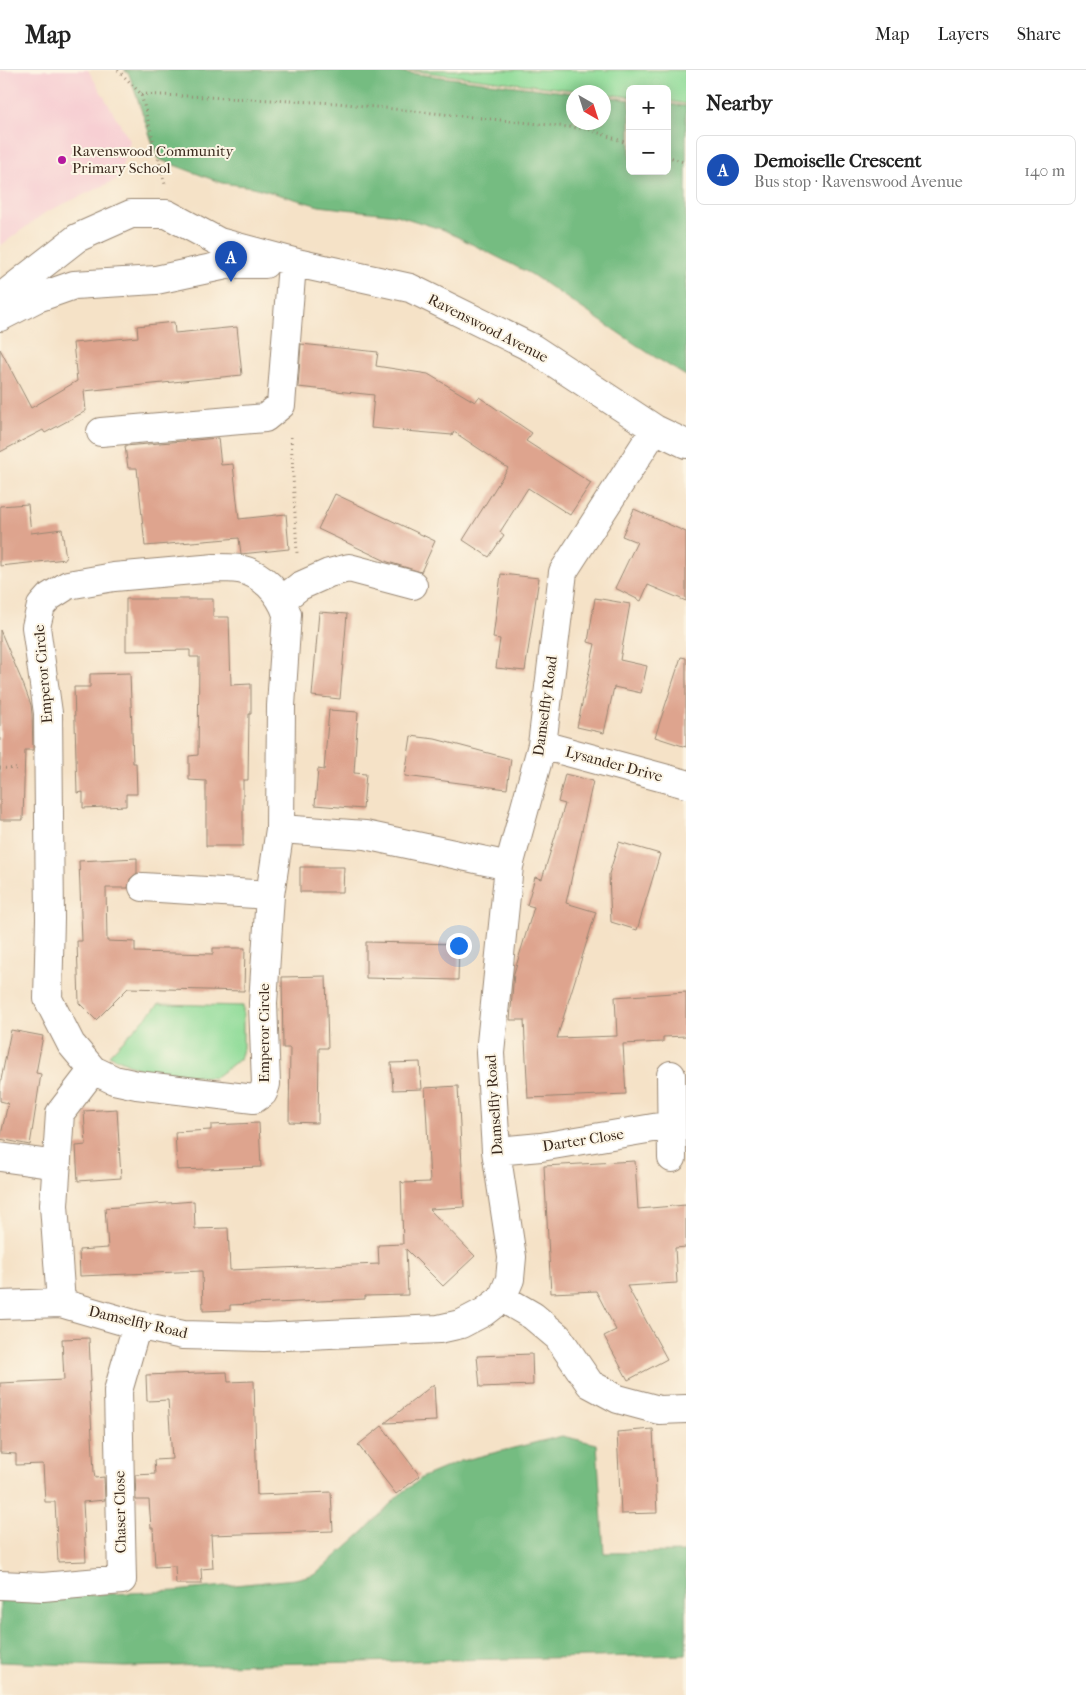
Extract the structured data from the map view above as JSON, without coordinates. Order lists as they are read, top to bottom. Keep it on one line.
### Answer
{"streets":{"street":["Ravenswood Avenue","Emperor Circle","Damselfly Road","Lysander Drive","Darter Close","Chaser Close"]},"crossings":[["Ravenswood Avenue","Damselfly Road"],["Damselfly Road","Lysander Drive"],["Damselfly Road","Darter Close"],["Damselfly Road","Chaser Close"]],"places":["Ravenswood Community Primary School"],"north":"bottom right","page":{"header":"Map","nav":["Map","Layers","Share"],"heading":"Nearby","map_buttons":["+","−"],"list":[{"mark":"A","name":"Demoiselle Crescent","note":"Bus stop · Ravenswood Avenue","value":"140 m"}],"pins":"A"}}
